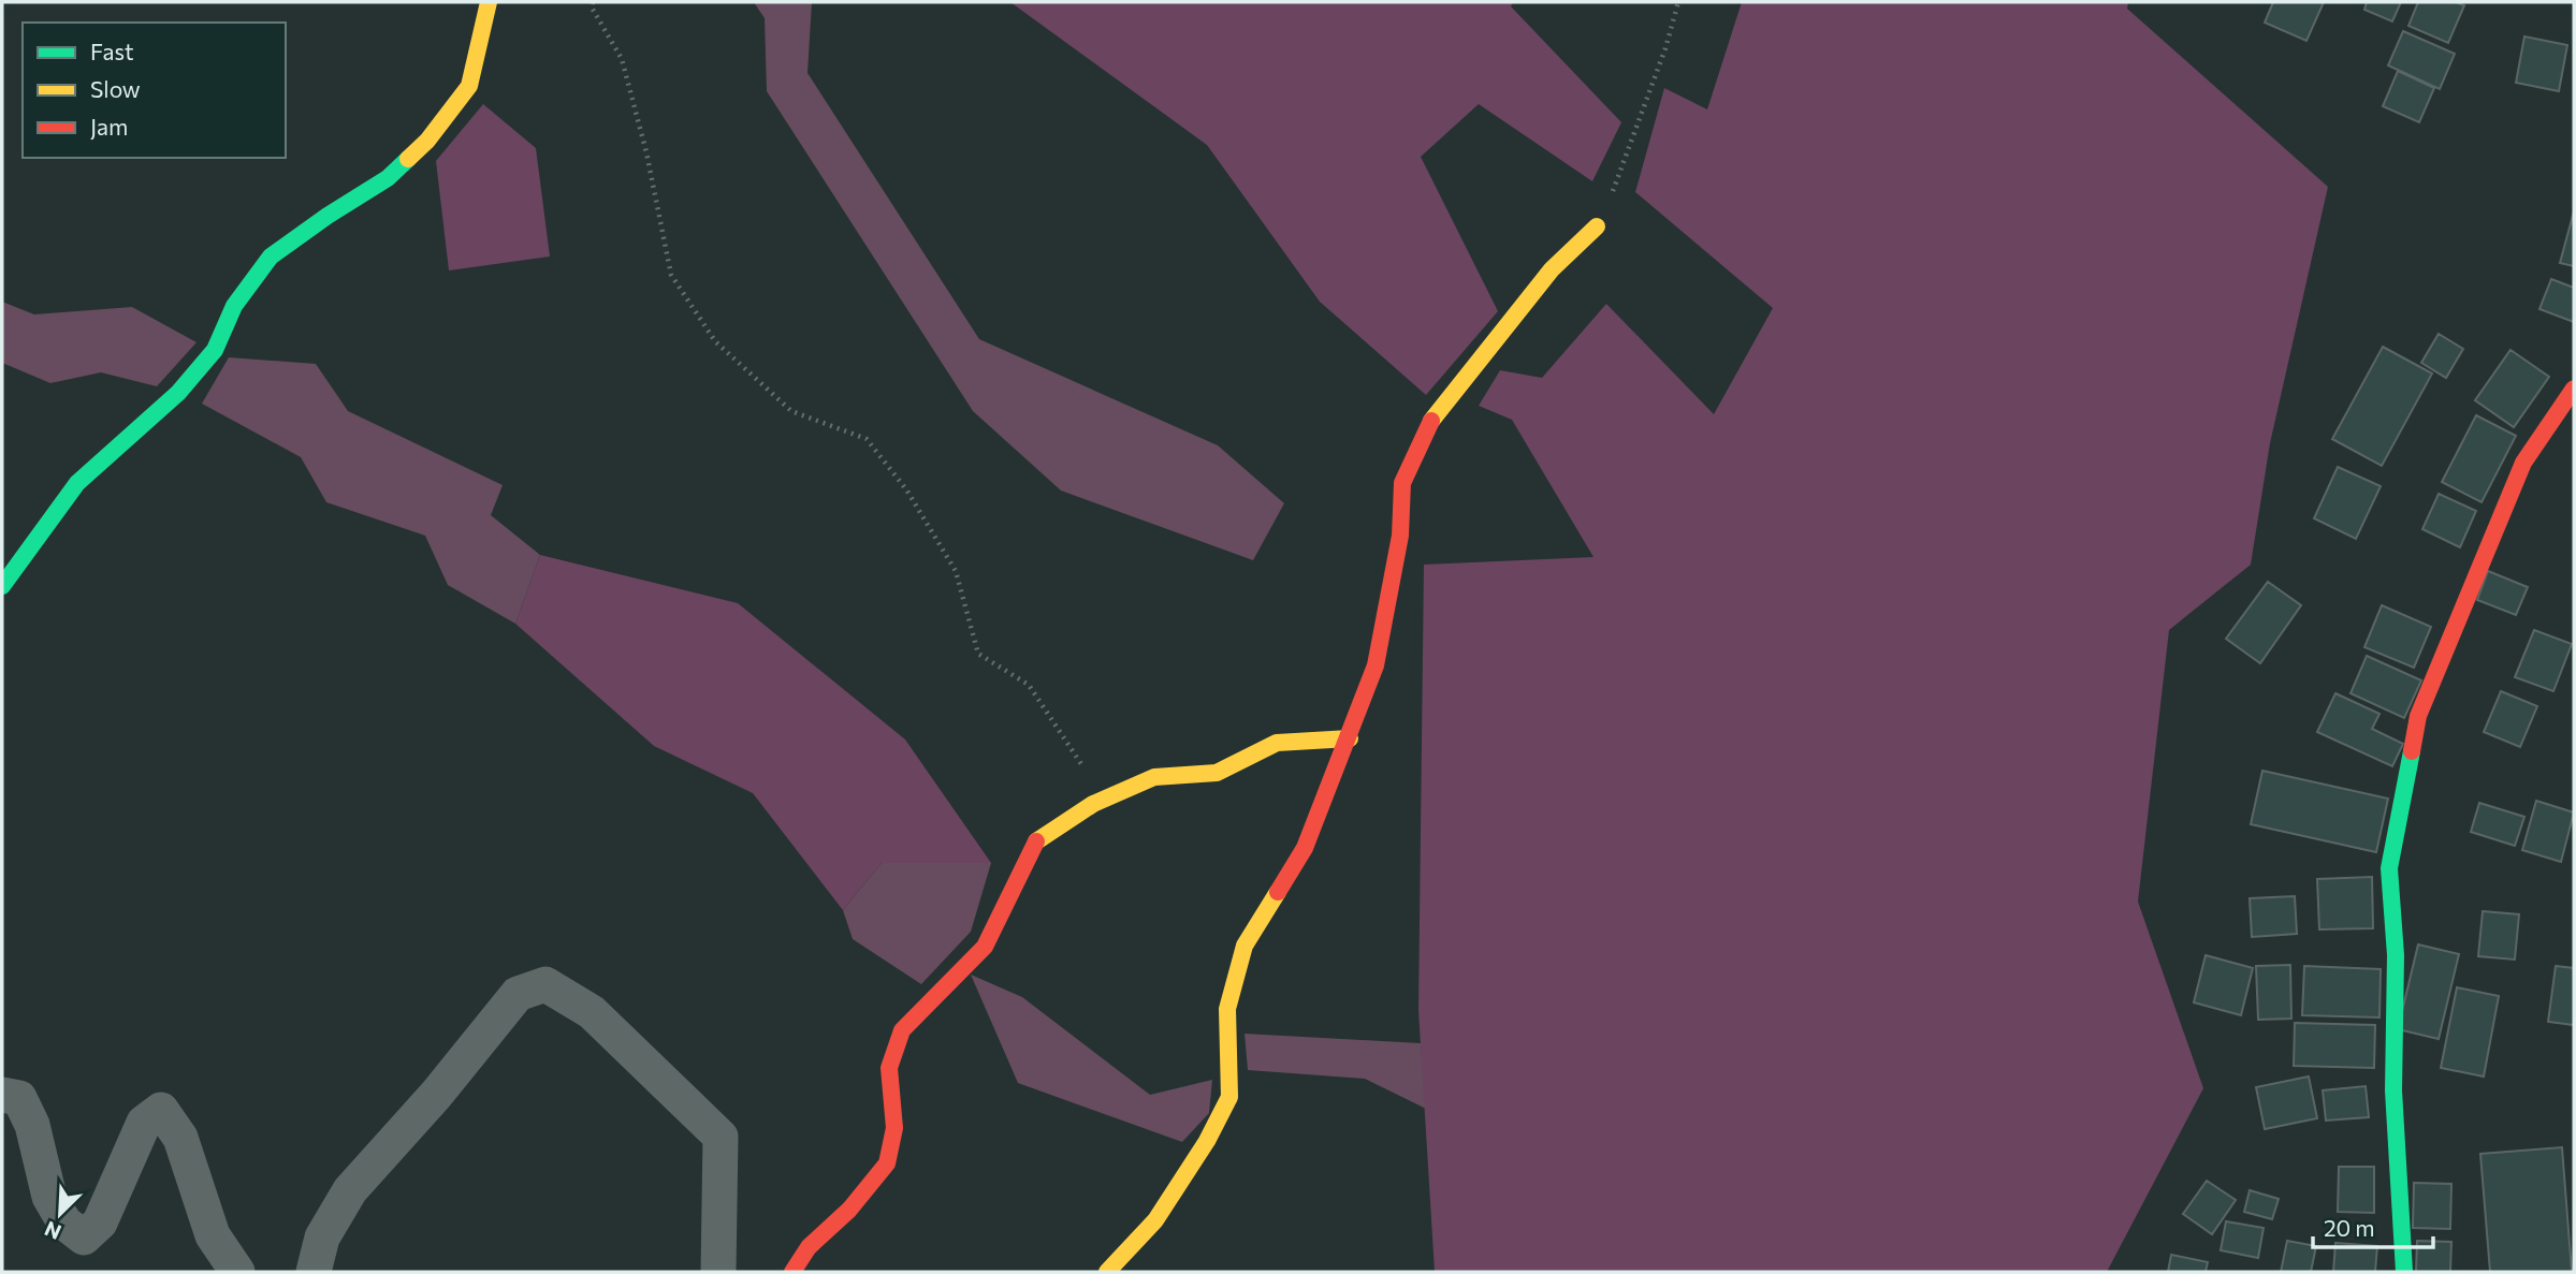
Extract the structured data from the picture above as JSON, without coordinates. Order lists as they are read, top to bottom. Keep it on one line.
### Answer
{"legend":["Fast","Slow","Jam"],"scale_bar":"20 m","north":"bottom left"}
